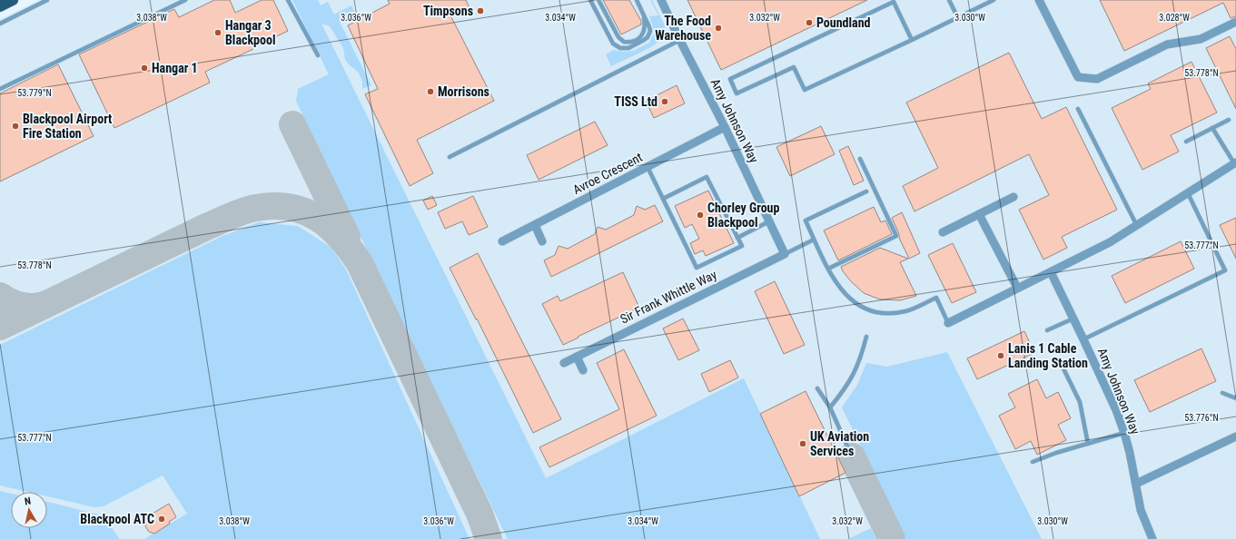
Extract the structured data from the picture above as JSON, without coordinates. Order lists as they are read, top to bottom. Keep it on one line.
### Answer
{"streets":{"street":["Amy Johnson Way","Avroe Crescent","Sir Frank Whittle Way"]},"crossings":[["Amy Johnson Way","Avroe Crescent"],["Amy Johnson Way","Sir Frank Whittle Way"]],"places":["Timpsons","Poundland","The Food Warehouse","Hangar 3 Blackpool","Hangar 1","Morrisons","TISS Ltd","Blackpool Airport Fire Station","Chorley Group Blackpool","Lanis 1 Cable Landing Station","UK Aviation Services","Blackpool ATC"],"north":"top","coordinates":["3.038°W","3.036°W","3.034°W","3.032°W","3.030°W","3.028°W","53.778°N","53.779°N","53.777°N","53.776°N"]}
